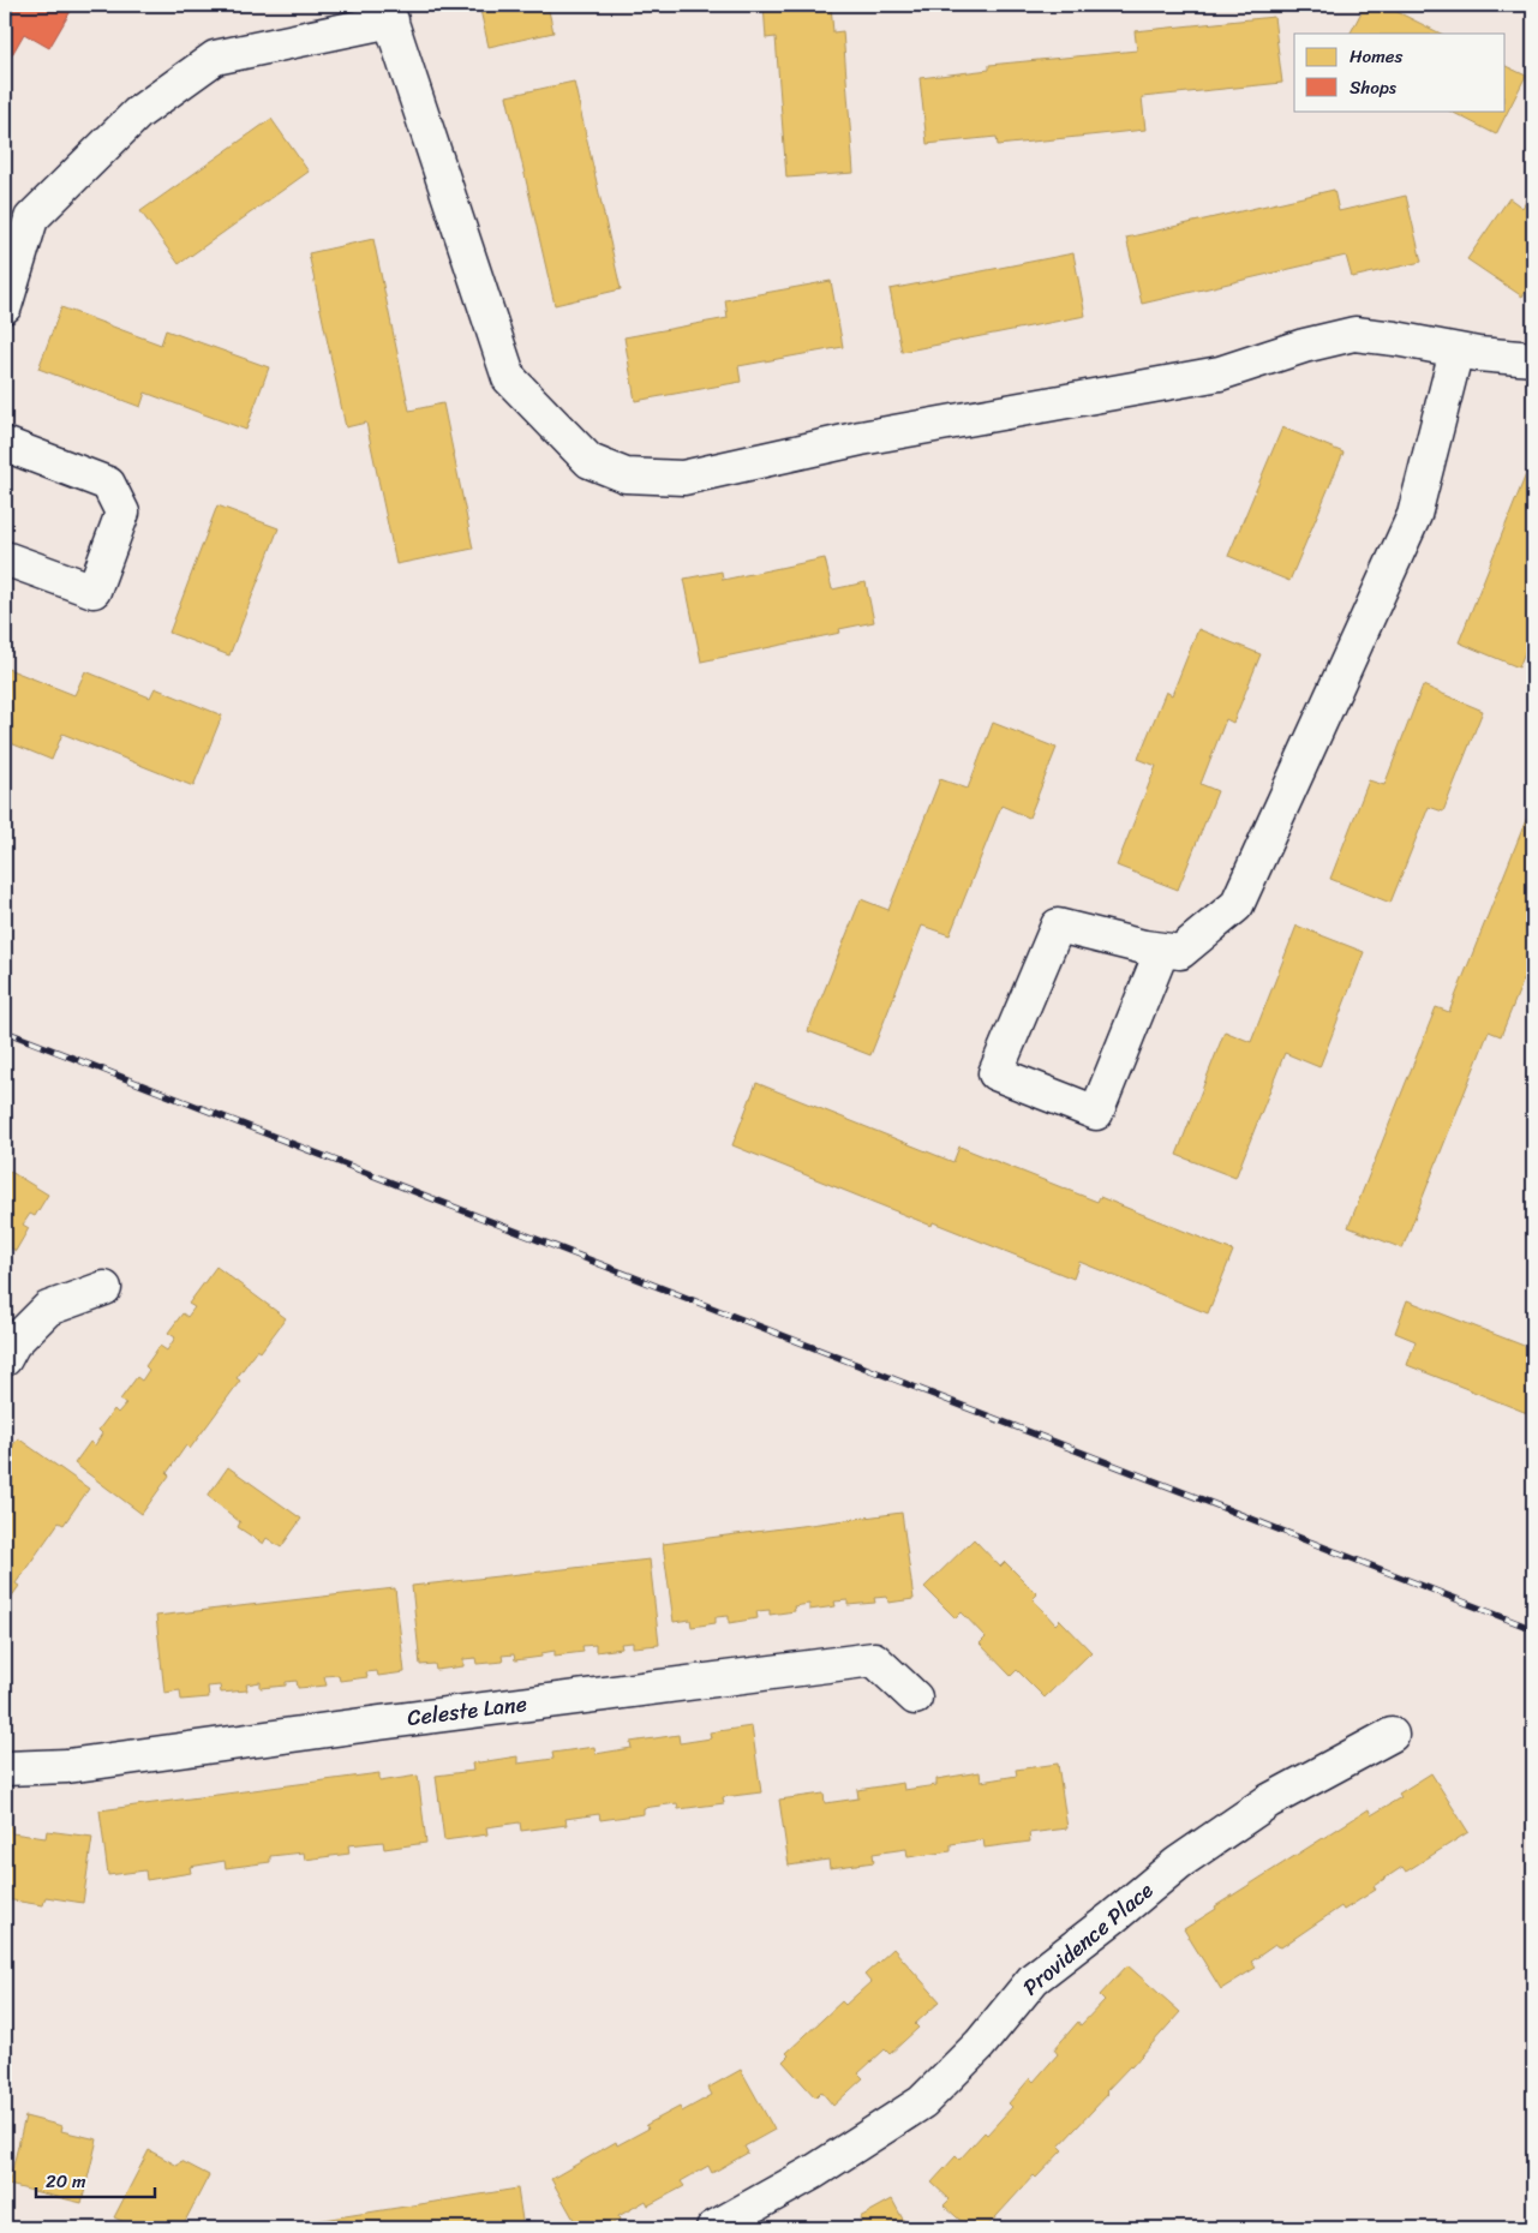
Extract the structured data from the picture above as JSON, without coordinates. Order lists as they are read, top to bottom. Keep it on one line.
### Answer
{"streets":{"street":["Celeste Lane","Providence Place"]},"legend":["Homes","Shops"],"scale_bar":"20 m"}
